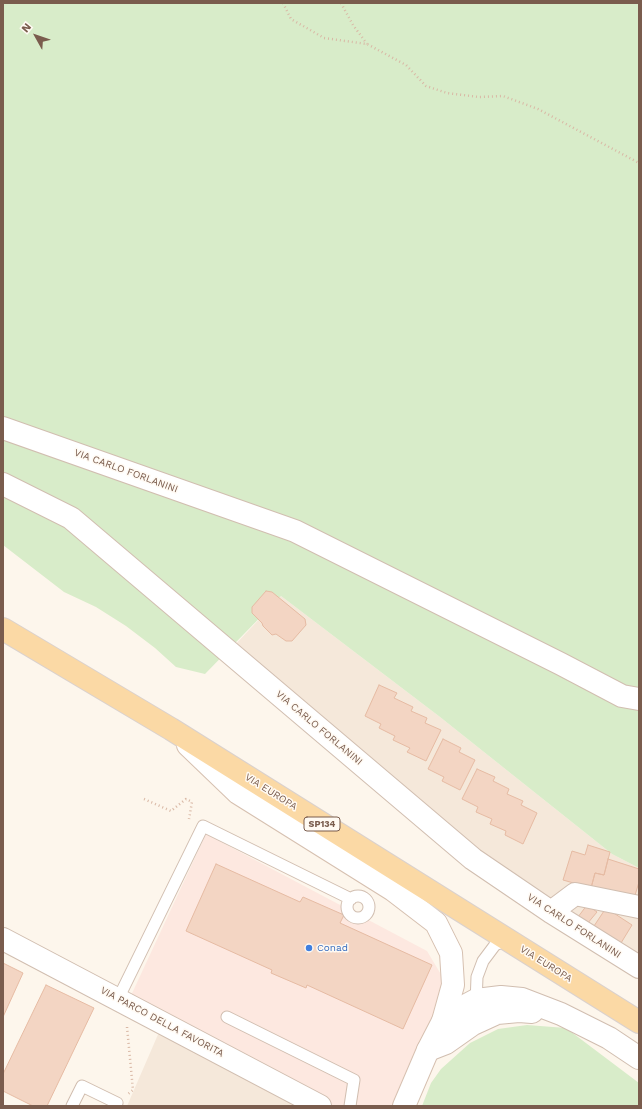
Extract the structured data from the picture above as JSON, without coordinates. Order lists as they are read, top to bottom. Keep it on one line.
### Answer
{"streets":{"main road":["VIA EUROPA","SP134"],"street":["VIA CARLO FORLANINI","VIA PARCO DELLA FAVORITA"]},"places":["Conad"],"north":"top left"}
